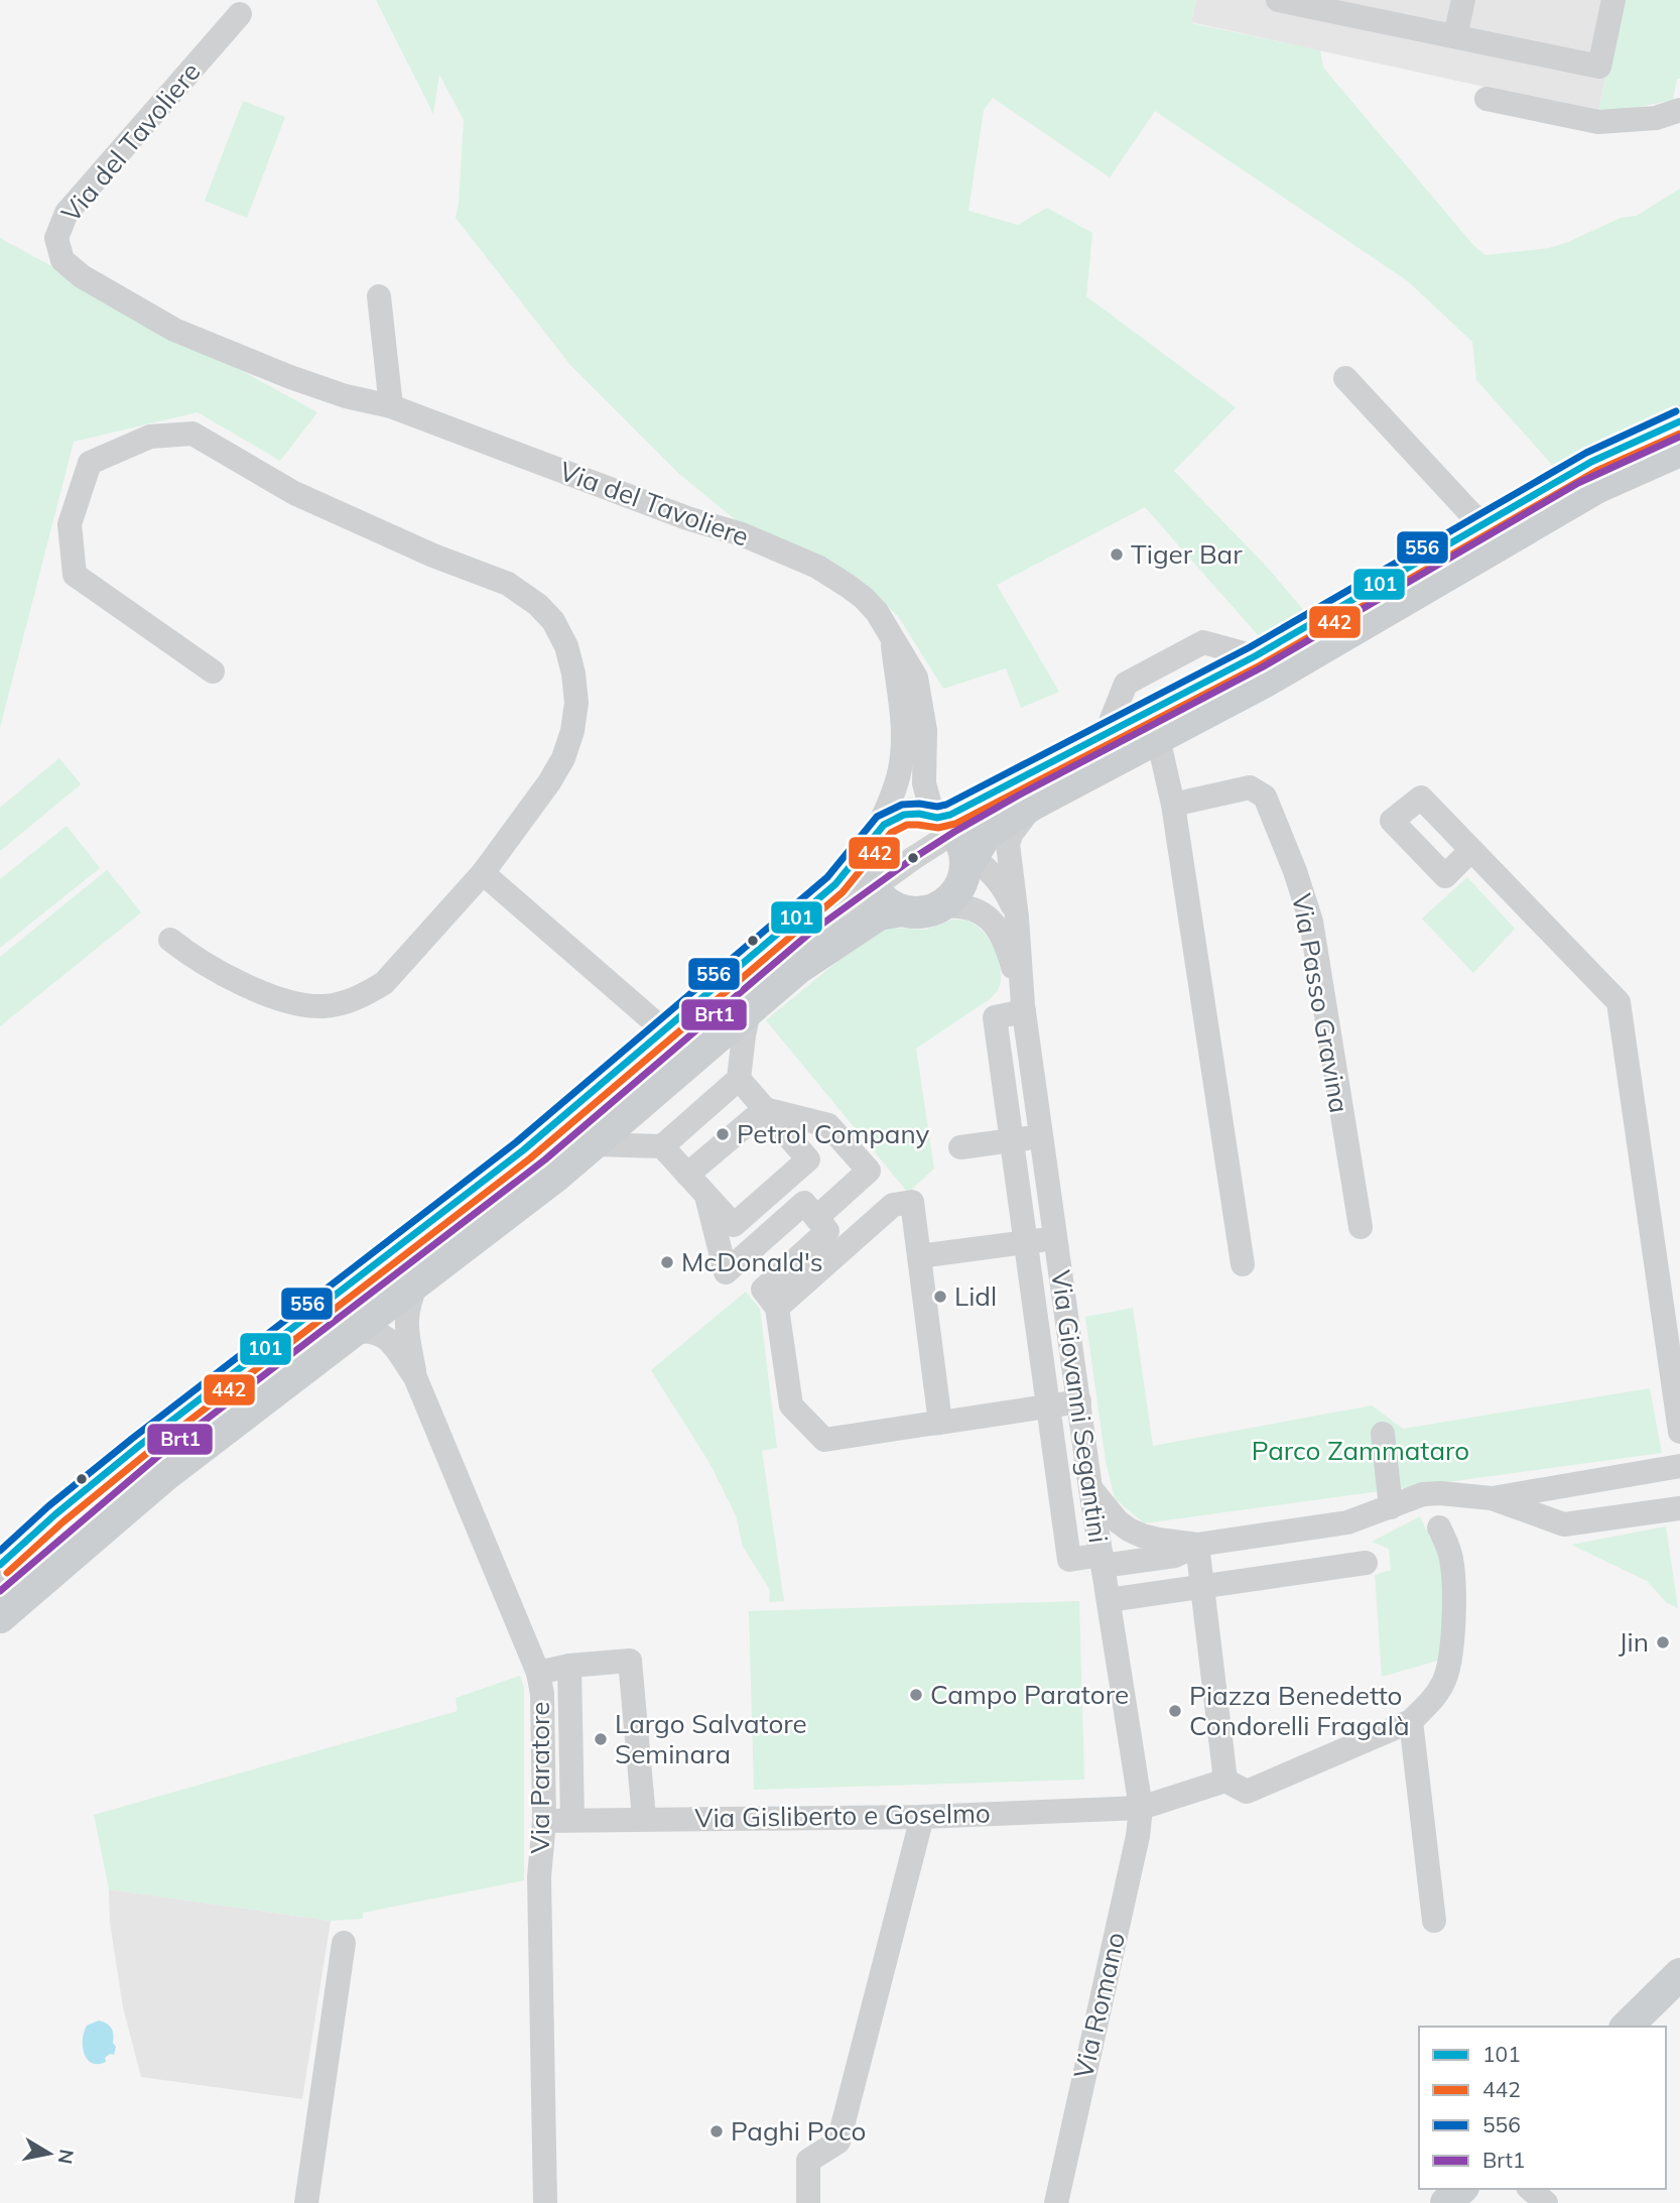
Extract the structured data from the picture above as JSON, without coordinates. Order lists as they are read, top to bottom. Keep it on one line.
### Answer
{"streets":{"street":["Via del Tavoliere","Via Passo Gravina","Via Giovanni Segantini","Via Paratore","Via Gisliberto e Goselmo","Via Romano"]},"crossings":[["Via Giovanni Segantini","Via Gisliberto e Goselmo"],["Via Giovanni Segantini","Via Romano"],["Via Paratore","Via Gisliberto e Goselmo"],["Via Gisliberto e Goselmo","Via Romano"]],"parks":["Parco Zammataro"],"places":["Tiger Bar","Petrol Company","McDonald's","Lidl","Jin","Campo Paratore","Piazza Benedetto Condorelli Fragalà","Largo Salvatore Seminara","Paghi Poco"],"lines":["transit line 556","transit line 101","transit line 442","transit line Brt1"],"legend":["101","442","556","Brt1"],"north":"right"}
